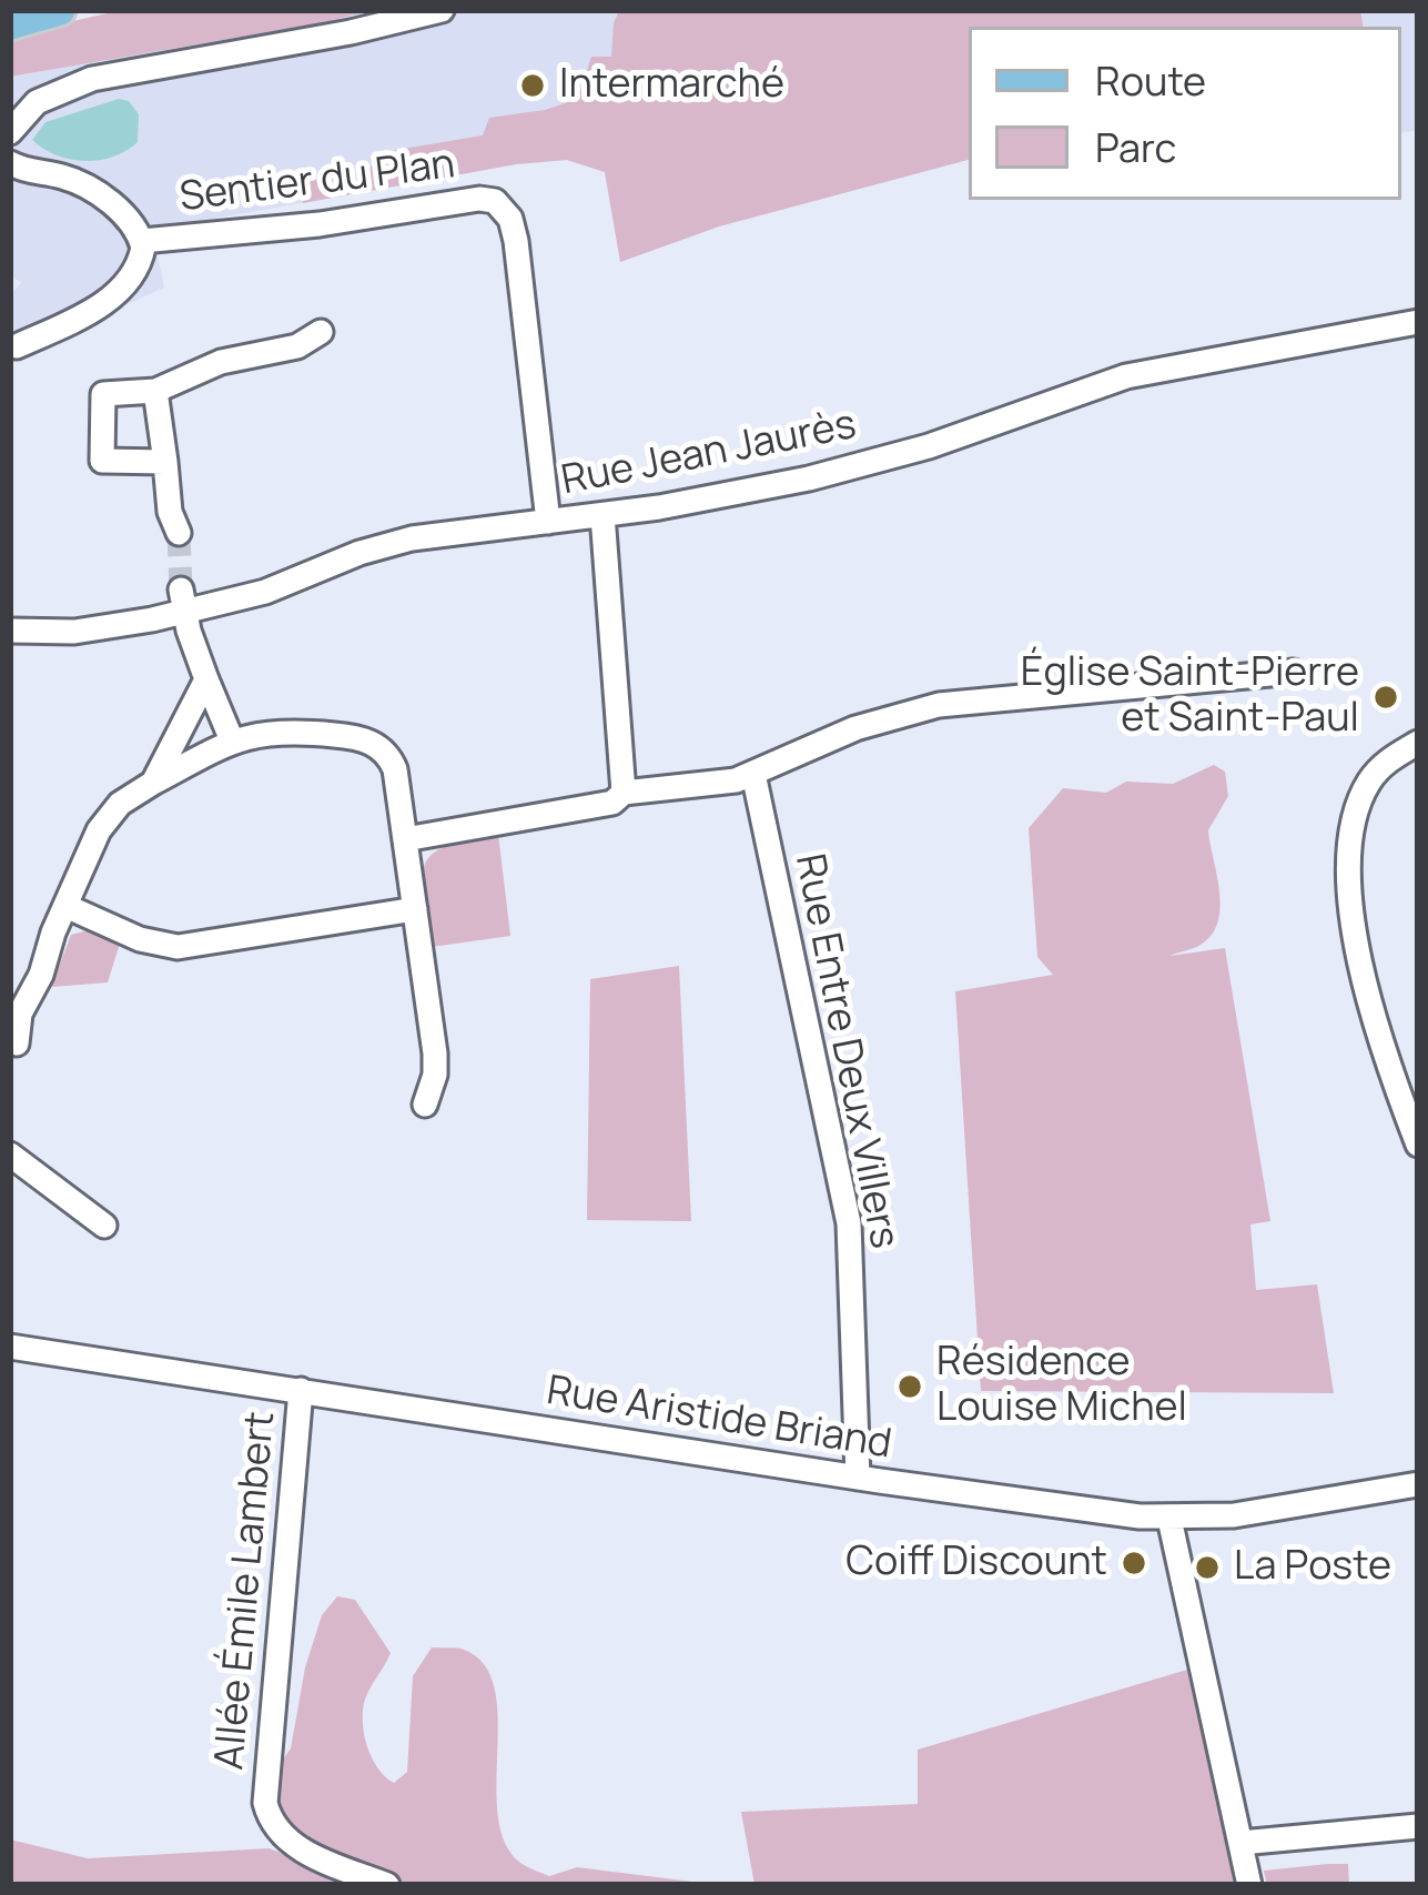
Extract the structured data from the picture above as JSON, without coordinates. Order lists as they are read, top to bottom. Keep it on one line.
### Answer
{"streets":{"street":["Sentier du Plan","Rue Jean Jaurès","Rue Entre Deux Villers","Rue Aristide Briand","Allée Émile Lambert"]},"crossings":[["Sentier du Plan","Rue Jean Jaurès"],["Rue Entre Deux Villers","Rue Aristide Briand"],["Rue Aristide Briand","Allée Émile Lambert"]],"places":["Intermarché","Église Saint-Pierre et Saint-Paul","Résidence Louise Michel","Coiff Discount","La Poste"],"legend":["Route","Parc"]}
